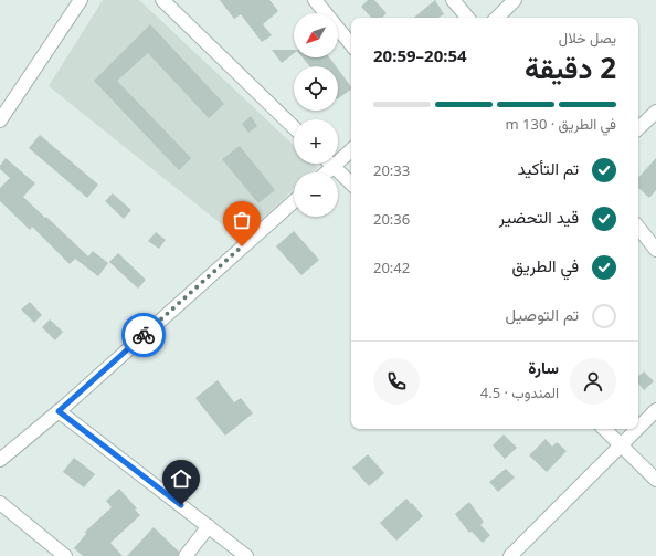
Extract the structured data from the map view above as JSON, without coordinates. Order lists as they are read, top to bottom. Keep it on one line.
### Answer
{"north":"bottom left","page":{"map_buttons":["+","−"],"heading":["2 دقيقة","يصل خلال","20:54–20:59"],"panel":["سارة","المندوب · 4.5"],"bar":"في الطريق · 130 m","list":[["تم التأكيد","20:33"],["قيد التحضير","20:36"],["في الطريق","20:42"],"تم التوصيل"]}}
